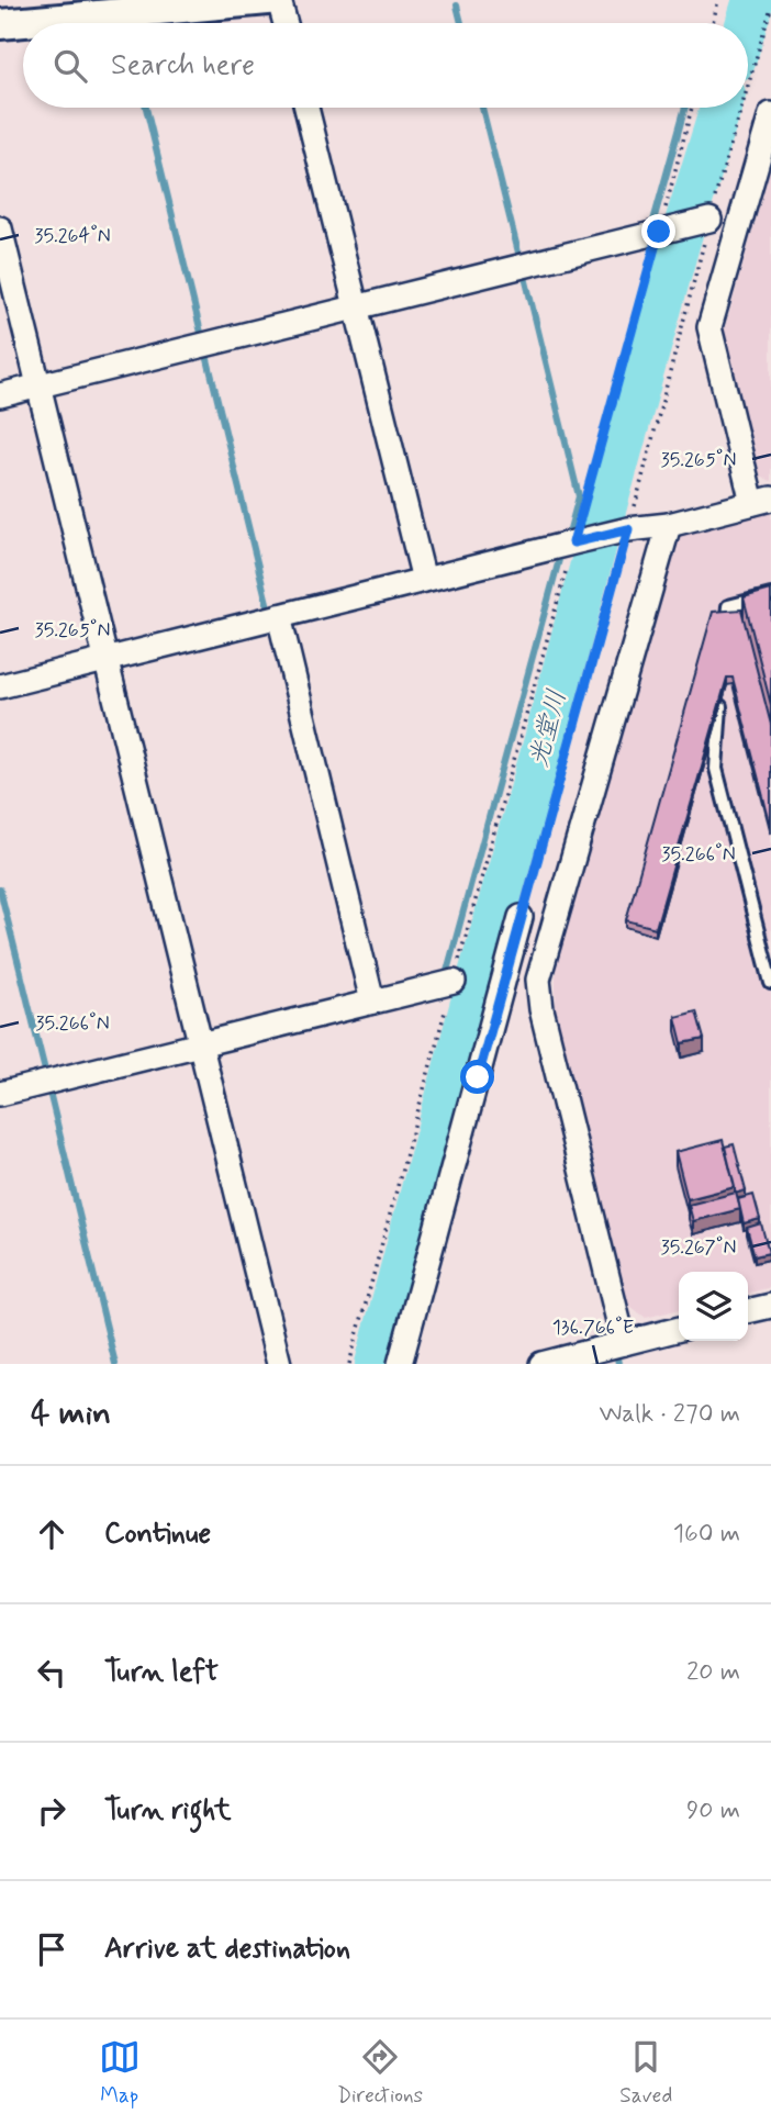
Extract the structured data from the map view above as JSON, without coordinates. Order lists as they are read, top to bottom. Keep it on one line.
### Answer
{"water":["光堂川"],"page":{"search":"Search here","heading":["4 min","Walk · 270 m"],"list":[["Continue","160 m"],["Turn left","20 m"],["Turn right","90 m"],"Arrive at destination"],"nav":["Map","Directions","Saved"]},"coordinates":["35.264°N","35.265°N","35.266°N","35.267°N","136.766°E"]}
